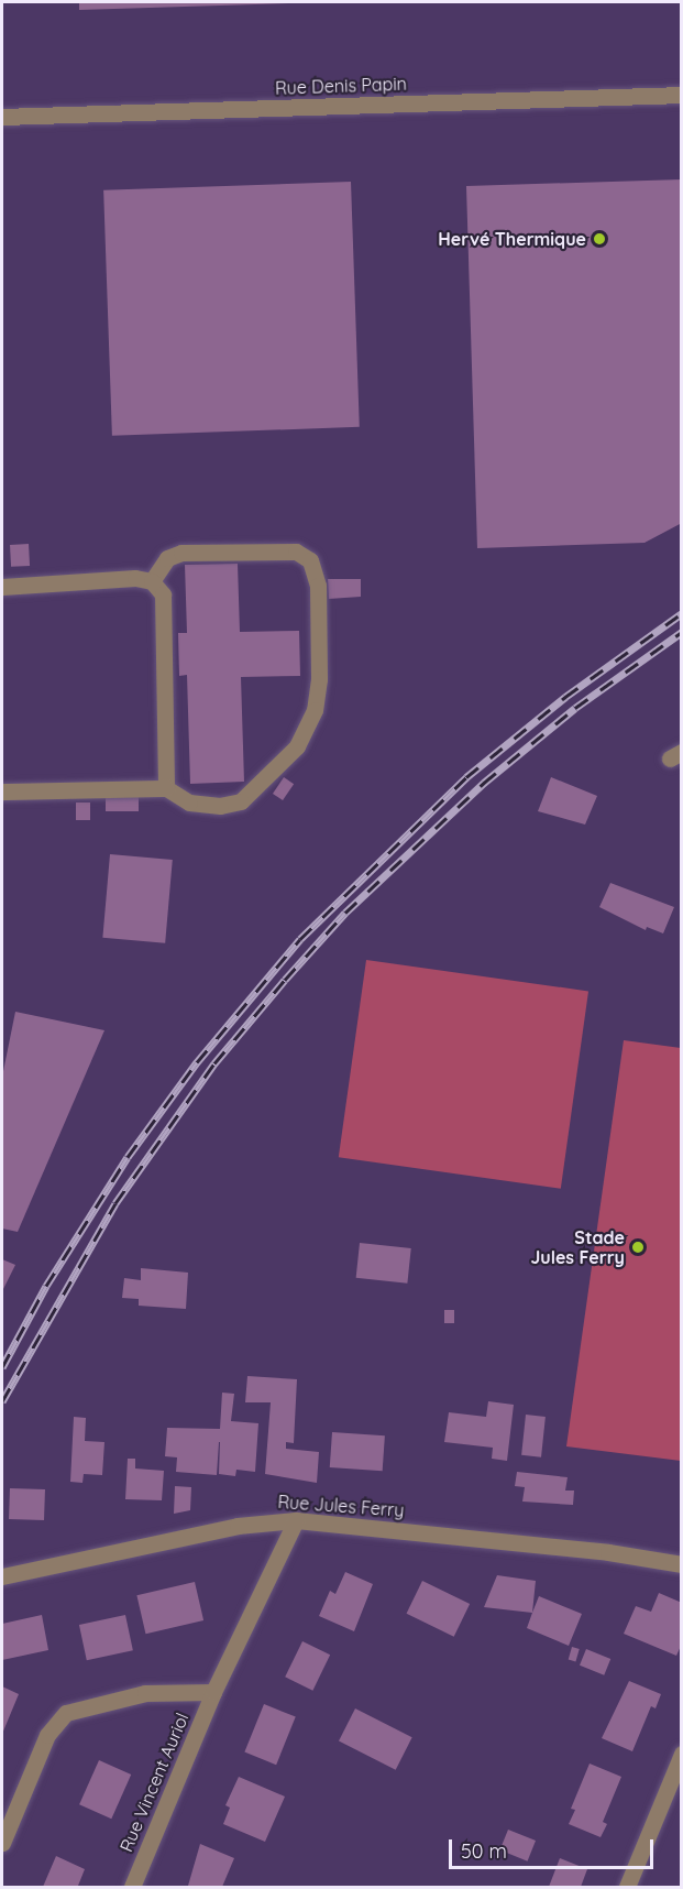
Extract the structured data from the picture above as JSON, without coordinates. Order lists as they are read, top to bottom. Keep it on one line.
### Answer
{"streets":{"street":["Rue Denis Papin","Rue Jules Ferry","Rue Vincent Auriol"]},"crossings":[["Rue Jules Ferry","Rue Vincent Auriol"]],"places":["Hervé Thermique","Stade Jules Ferry"],"scale_bar":"50 m"}
